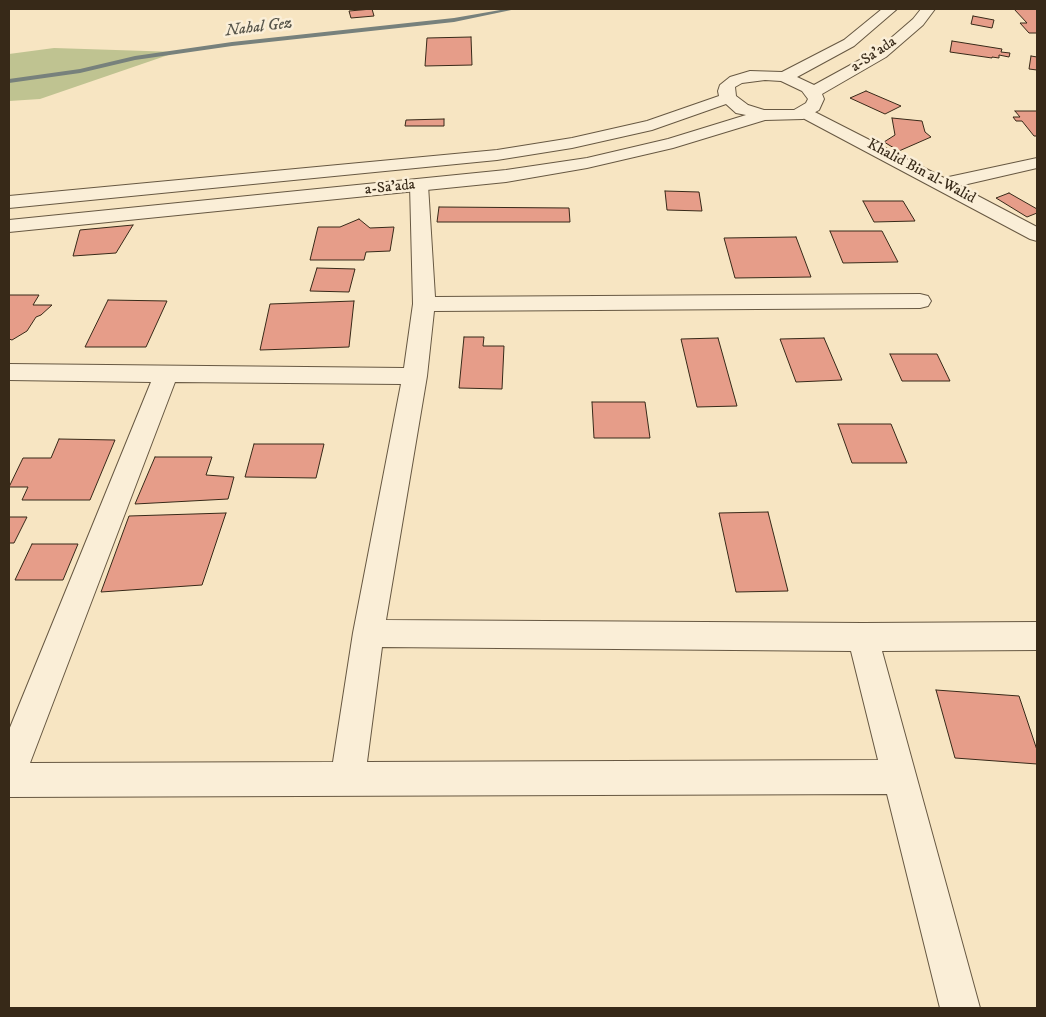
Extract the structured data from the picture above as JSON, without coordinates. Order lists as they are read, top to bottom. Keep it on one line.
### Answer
{"streets":{"street":["a-Sa'ada","Khalid Bin al-Walid"]},"water":["Nahal Gez"]}
